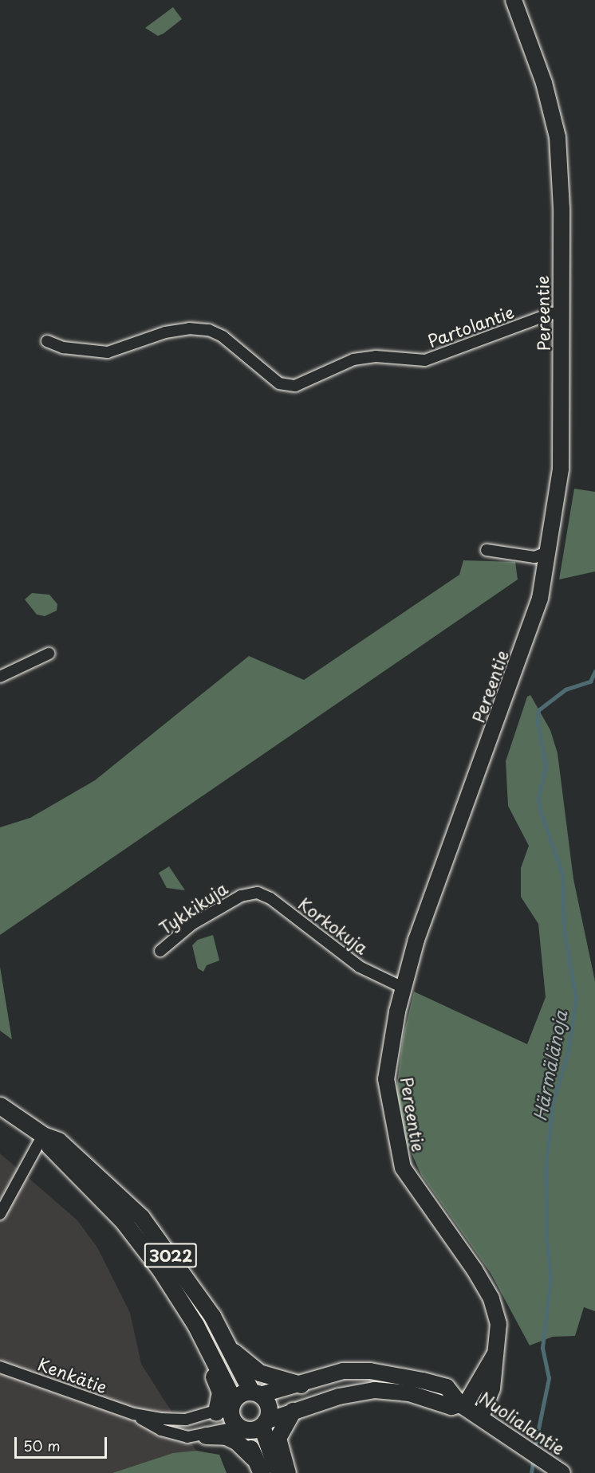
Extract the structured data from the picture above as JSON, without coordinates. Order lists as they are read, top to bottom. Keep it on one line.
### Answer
{"streets":{"main road":["3022"],"street":["Pereentie","Partolantie","Tykkikuja","Korkokuja","Kenkätie","Nuolialantie"]},"crossings":[["Pereentie","Partolantie"],["Pereentie","Korkokuja"],["Pereentie","Nuolialantie"],["Tykkikuja","Korkokuja"],["3022","Kenkätie"],["3022","Nuolialantie"],["Kenkätie","Nuolialantie"]],"water":["Härmälänoja"],"scale_bar":"50 m"}
